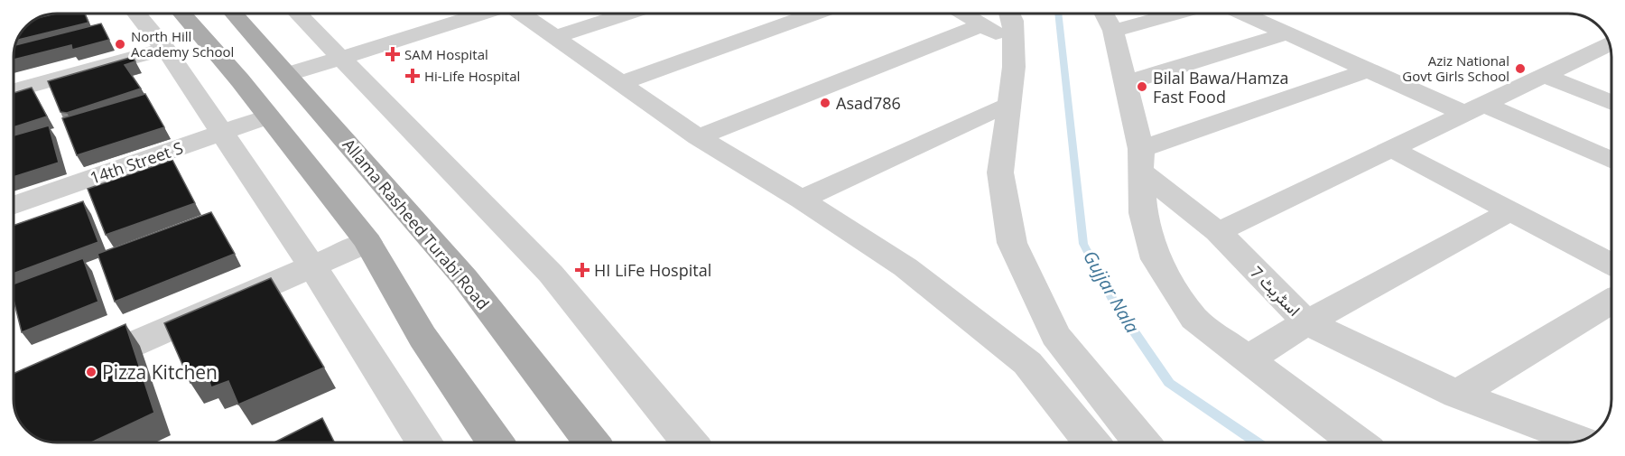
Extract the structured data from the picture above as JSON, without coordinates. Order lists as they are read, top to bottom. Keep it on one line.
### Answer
{"streets":{"main road":["Allama Rasheed Turabi Road"],"street":["14th Street S","اسٹریٹ 7"]},"water":["Gujjar Nala"],"places":{"other":["North Hill Academy School","Aziz National Govt Girls School","Bilal Bawa/Hamza Fast Food","Asad786","Pizza Kitchen"],"health":["SAM Hospital","Hi-Life Hospital","HI LiFe Hospital"]}}
